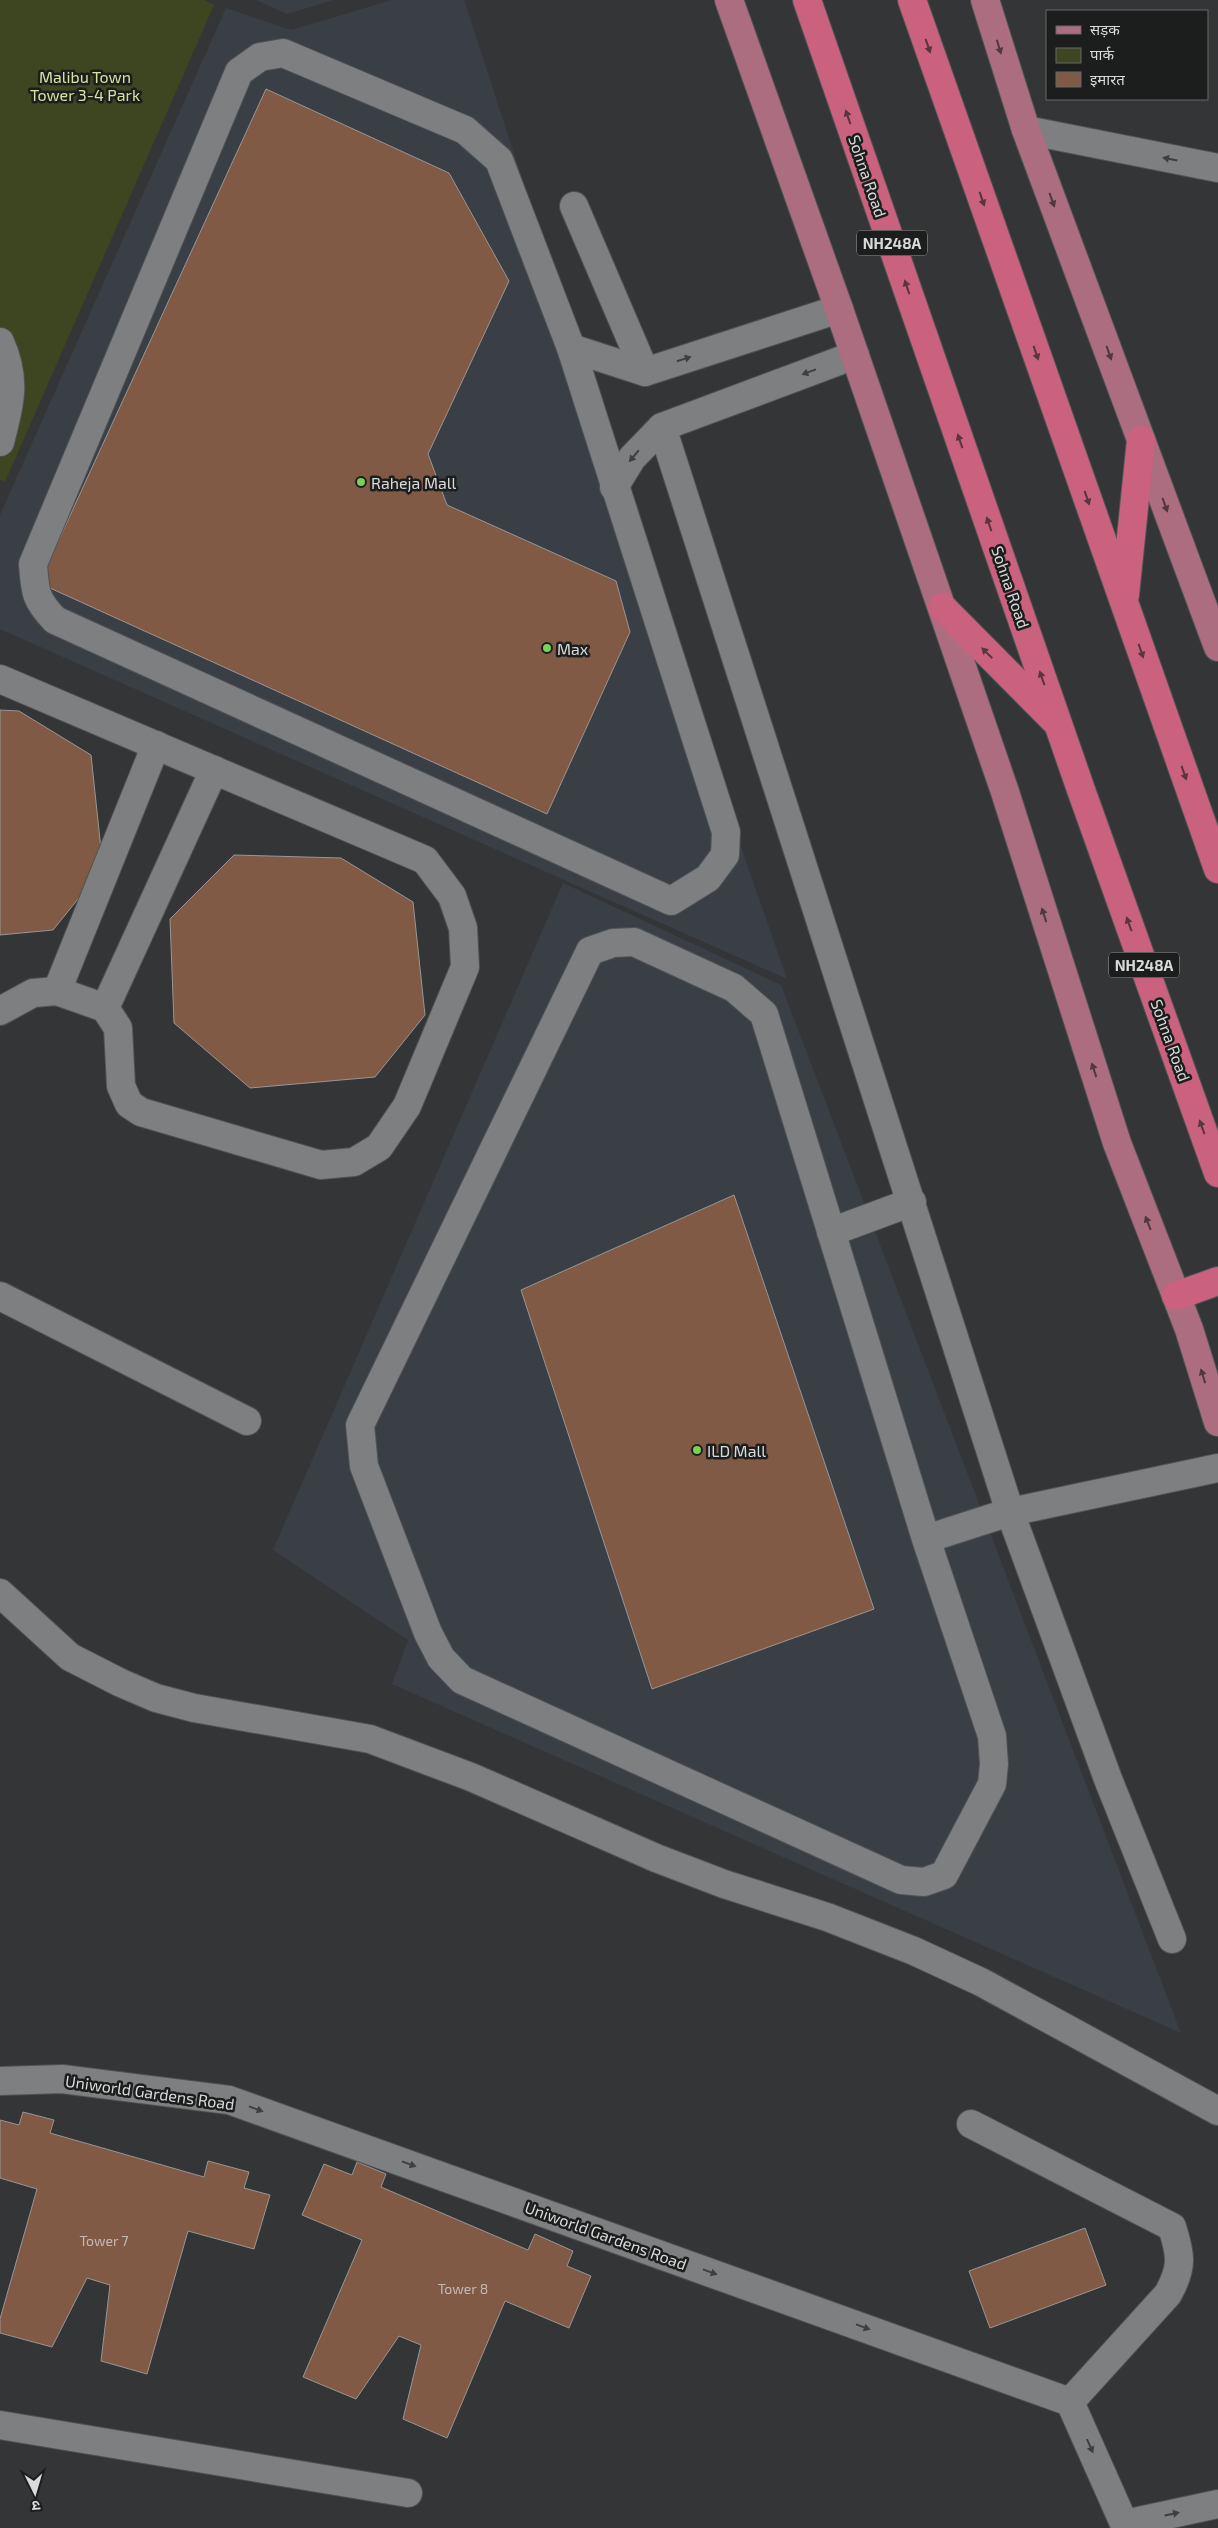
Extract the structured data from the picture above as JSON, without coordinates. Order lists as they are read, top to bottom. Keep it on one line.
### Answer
{"streets":{"highway":["Sohna Road","NH248A"],"street":["Uniworld Gardens Road"]},"one_way":["Uniworld Gardens Road"],"parks":["Malibu Town Tower 3-4 Park"],"places":["Raheja Mall","Max","ILD Mall"],"house_numbers":["Tower 7","Tower 8"],"legend":["सड़क","पार्क","इमारत"],"north":"bottom"}
